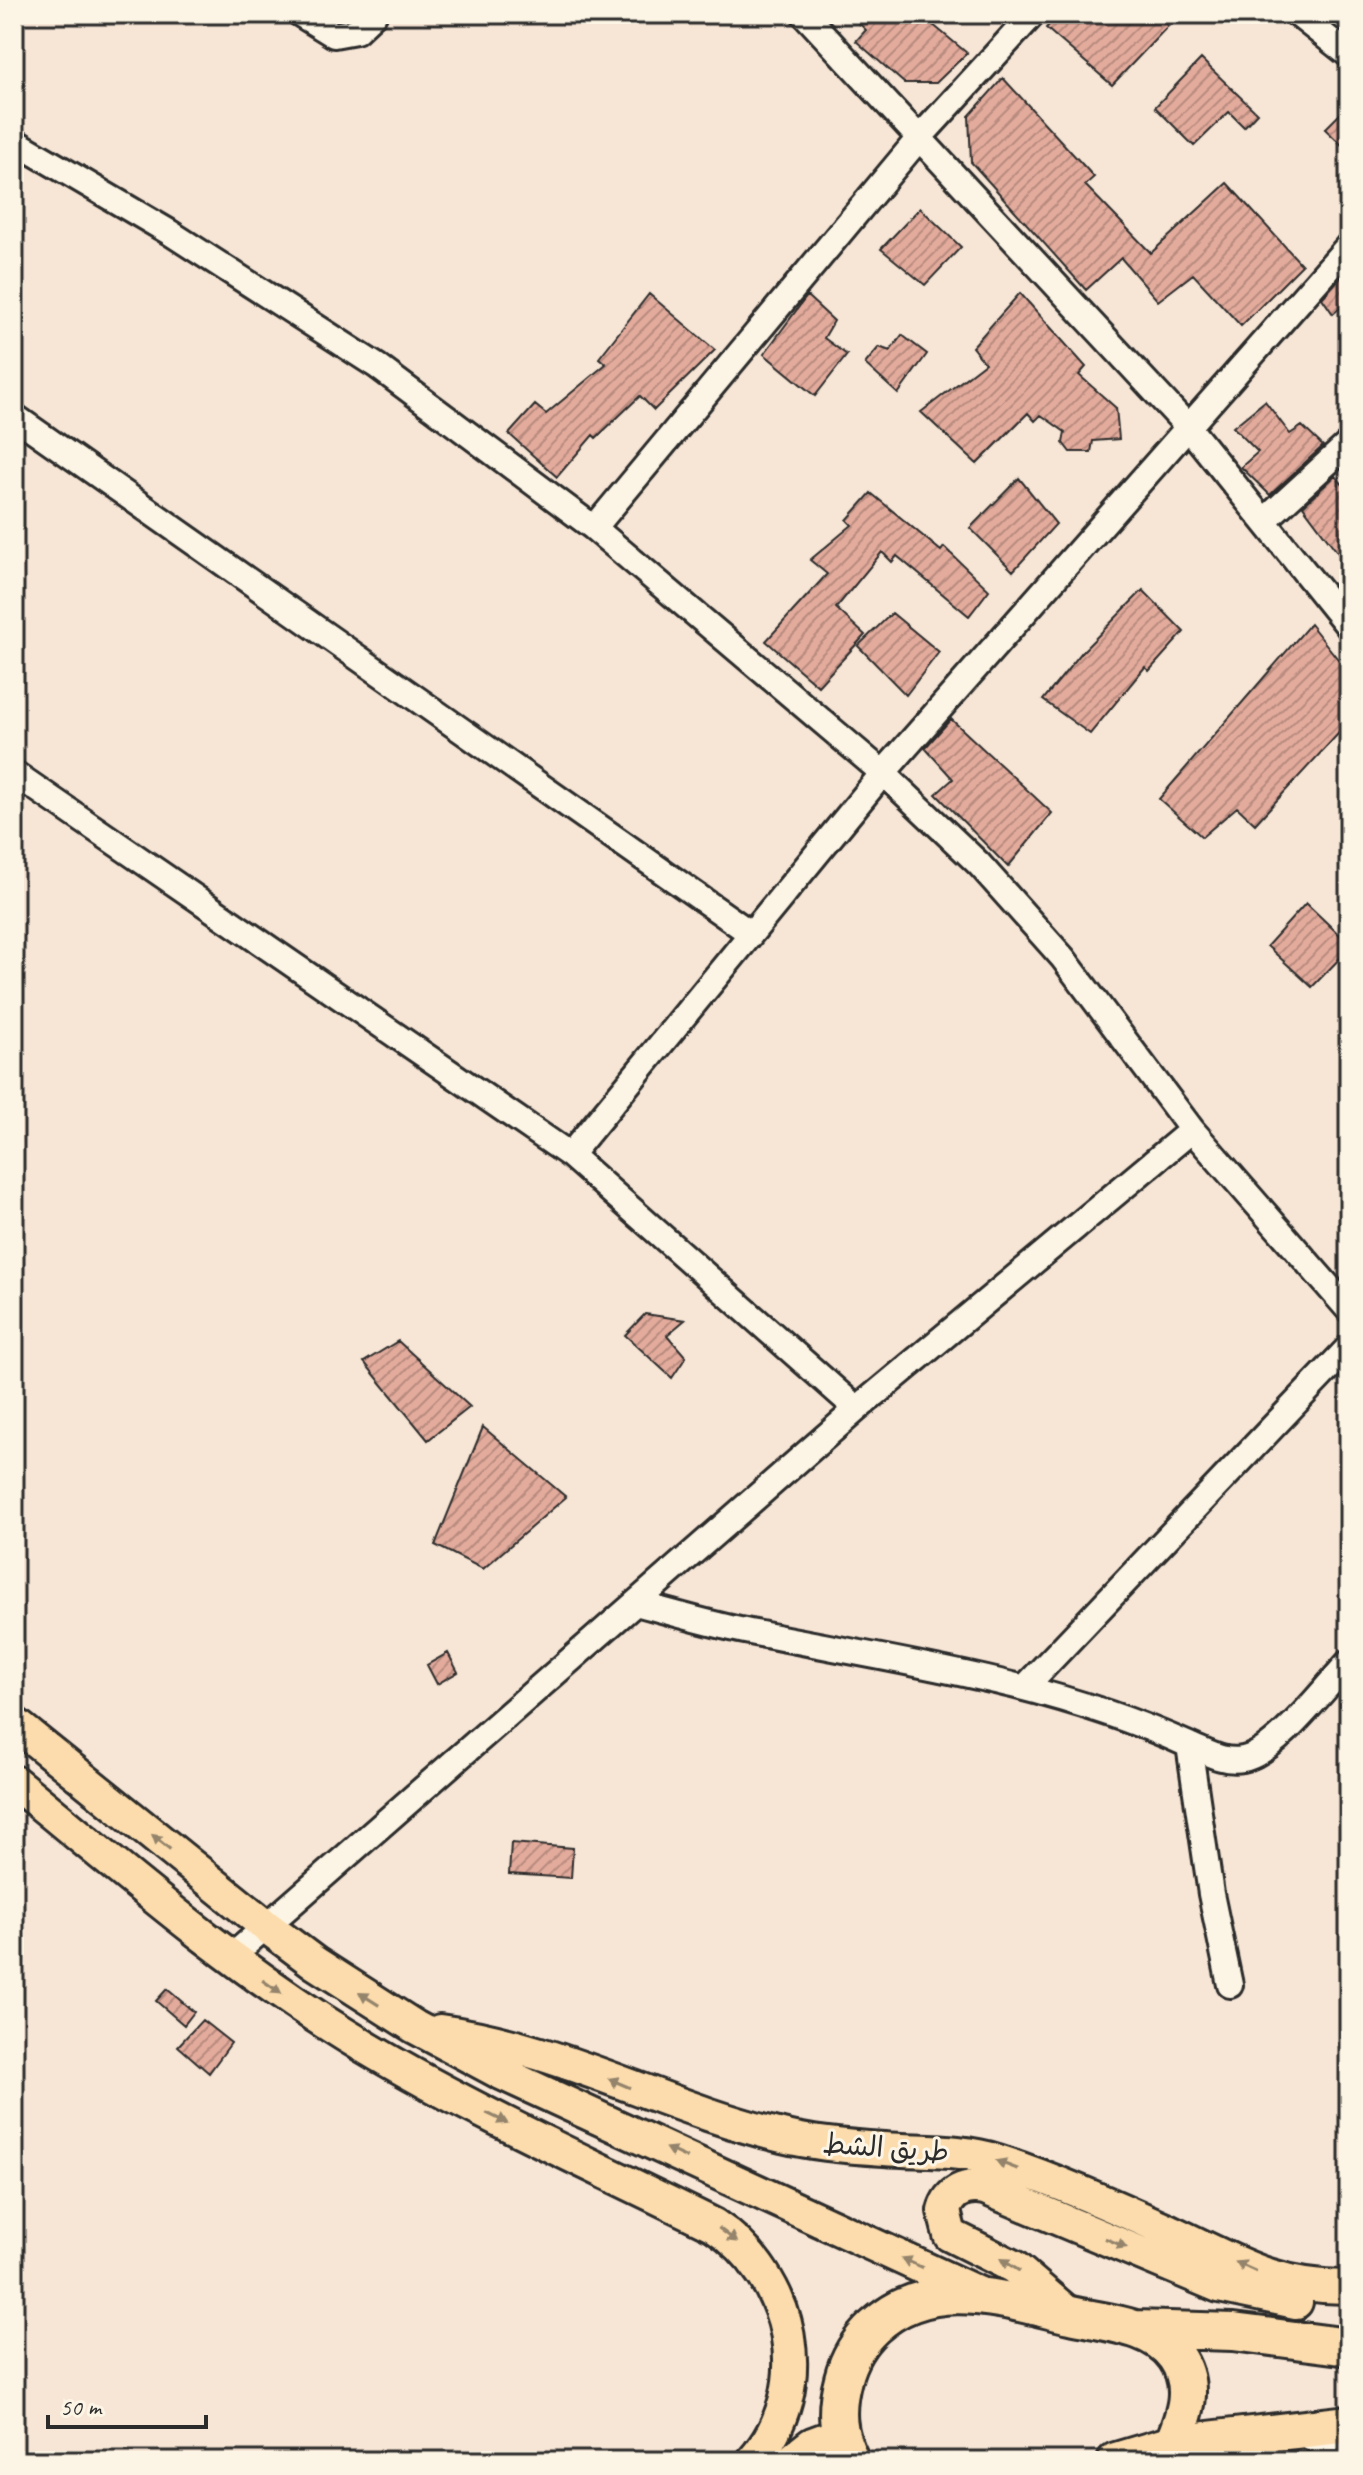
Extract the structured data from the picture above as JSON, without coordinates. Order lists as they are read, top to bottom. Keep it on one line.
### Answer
{"streets":{"main road":["طريق الشط"]},"scale_bar":"50 m"}
